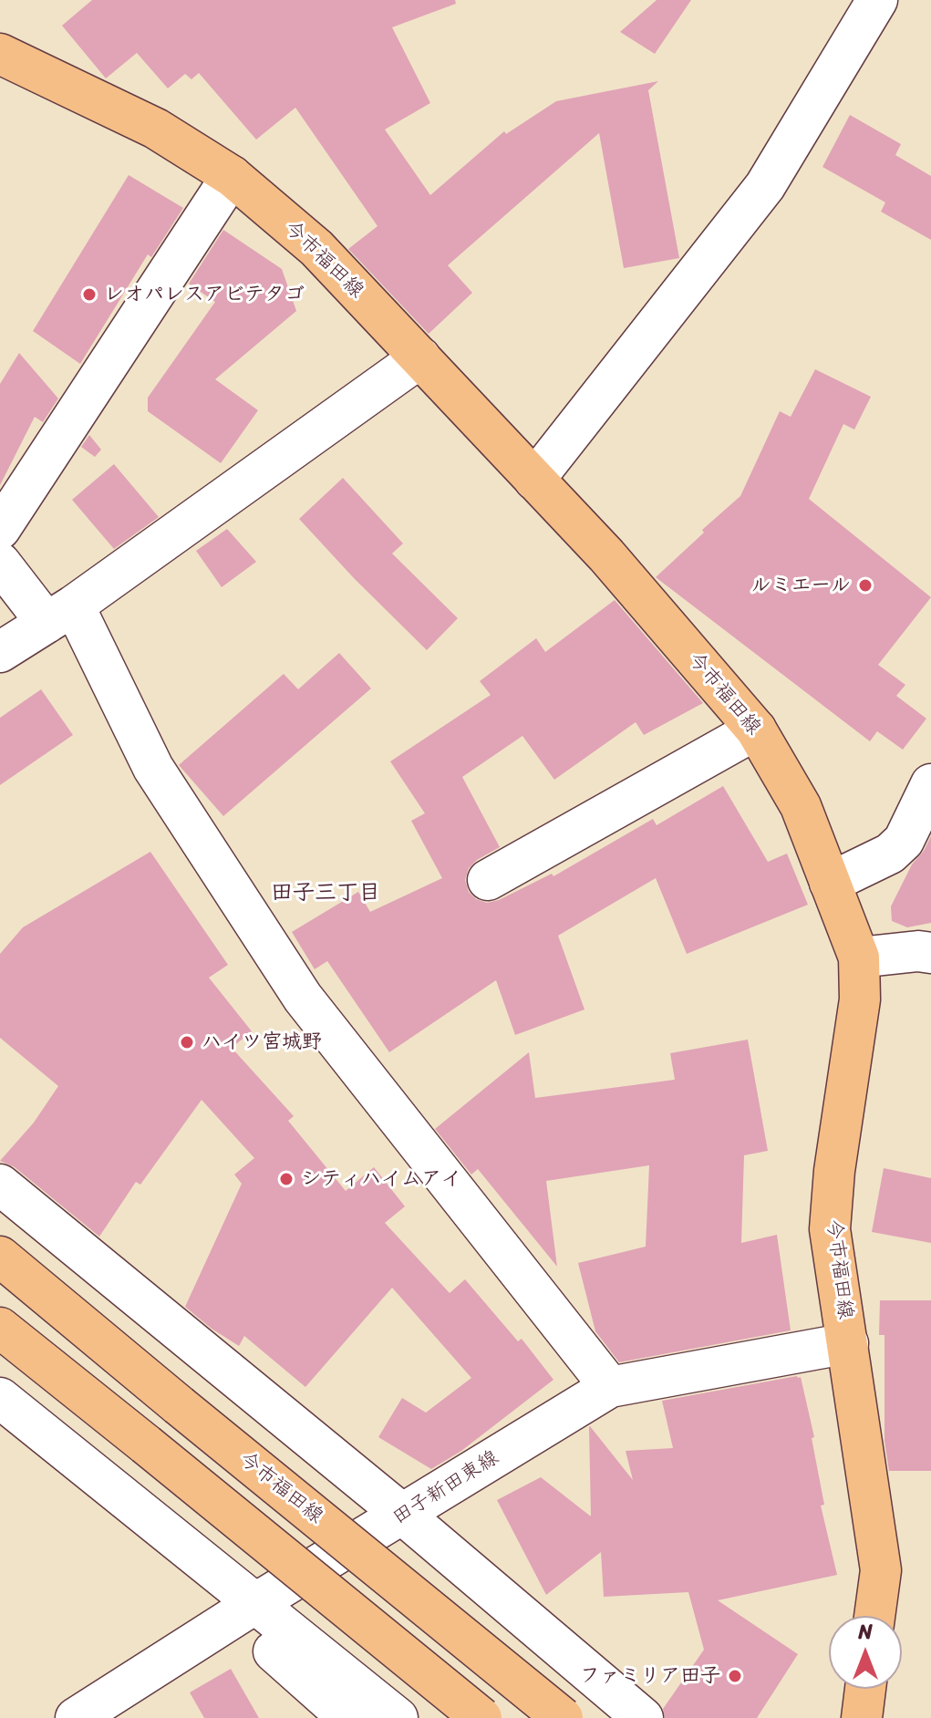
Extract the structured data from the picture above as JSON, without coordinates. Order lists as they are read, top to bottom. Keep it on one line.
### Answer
{"streets":{"main road":["今市福田線"],"street":["田子新田東線"]},"crossings":[["今市福田線","田子新田東線"]],"districts":["田子三丁目"],"places":["レオパレスアビテタゴ","ルミエール","ハイツ宮城野","シティハイムアイ","ファミリア田子"],"north":"top"}
